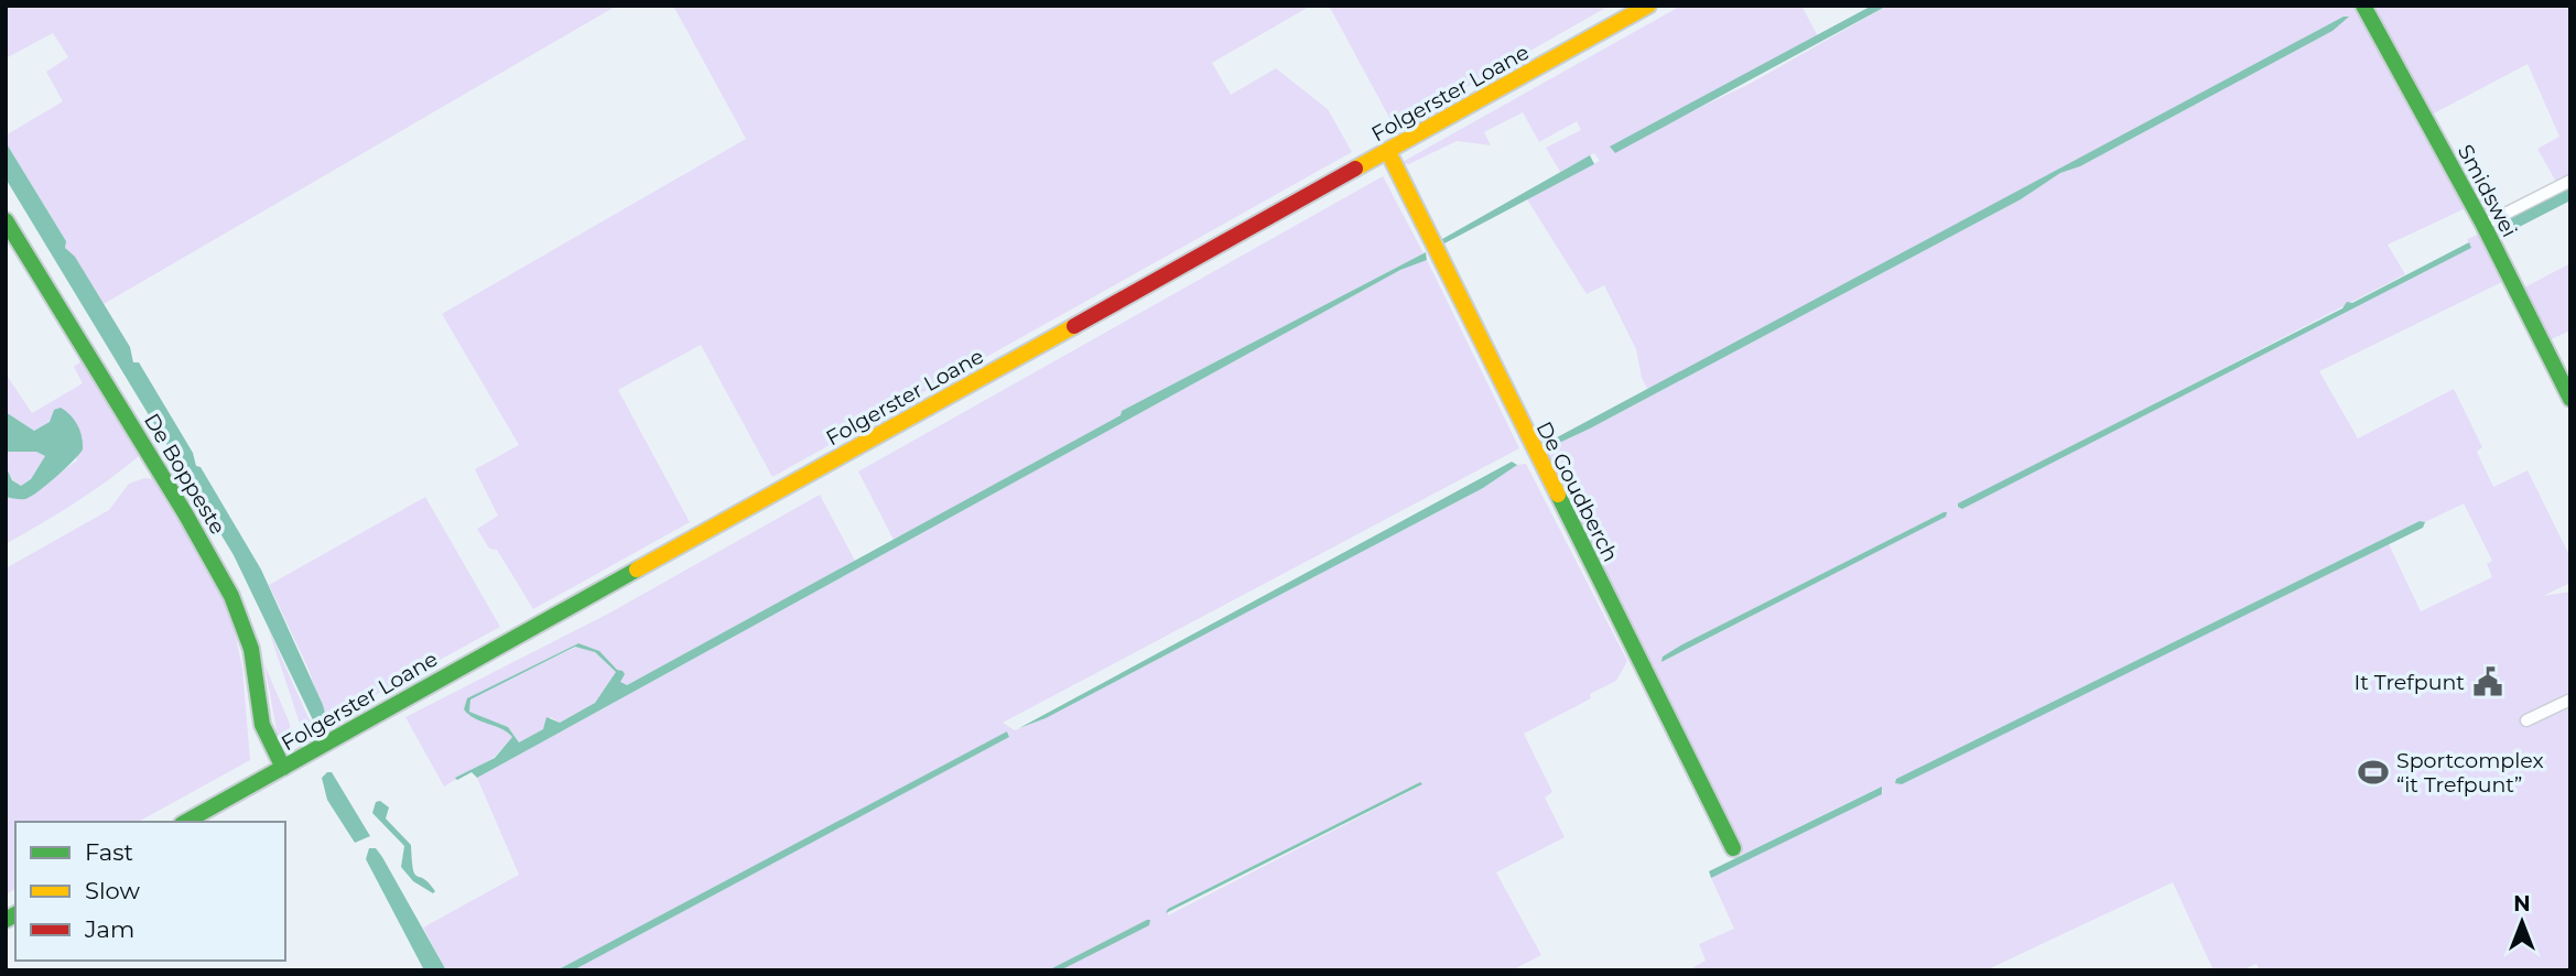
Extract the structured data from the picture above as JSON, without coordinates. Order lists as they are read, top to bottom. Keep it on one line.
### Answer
{"streets":{"street":["Folgerster Loane","Smidswei","De Boppeste","De Goudberch"]},"crossings":[["Folgerster Loane","De Boppeste"],["Folgerster Loane","De Goudberch"]],"places":{"public building":["It Trefpunt"],"sports":["Sportcomplex “it Trefpunt”"]},"legend":["Fast","Slow","Jam"],"north":"top"}
